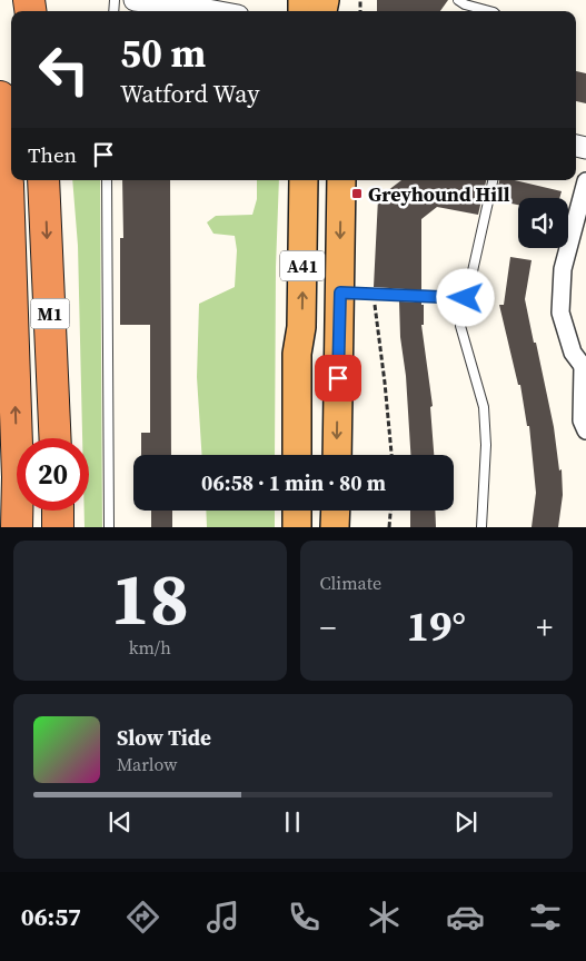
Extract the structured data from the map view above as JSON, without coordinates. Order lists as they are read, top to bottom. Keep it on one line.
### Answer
{"streets":{"highway":["A41","M1"]},"places":{"transit":["Greyhound Hill"]},"page":{"turn":["50 m","Watford Way"],"then":"Then","limit":"20","trip":"06:58 · 1 min · 80 m","tile":[["18","km/h"],"Climate"],"heat":["−","19°","+"],"song":["Slow Tide","Marlow"],"tabs":"06:57"}}
